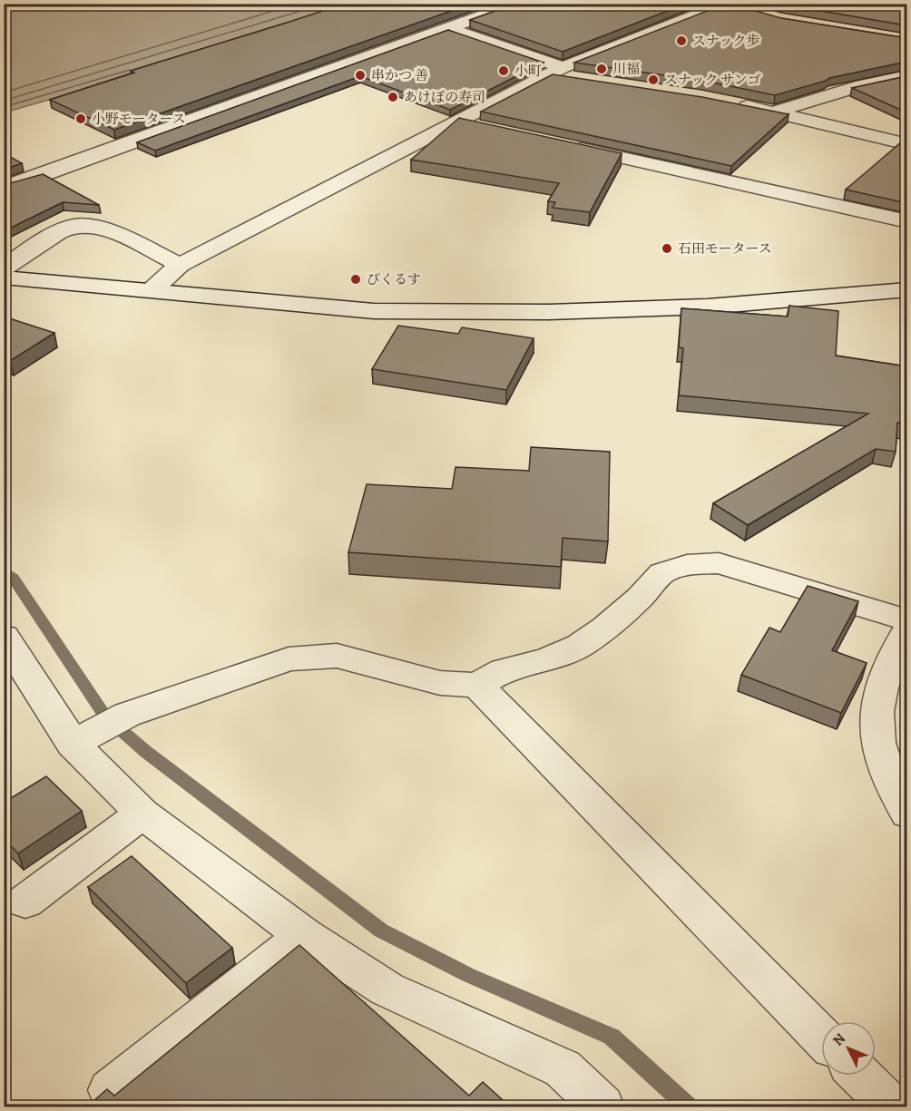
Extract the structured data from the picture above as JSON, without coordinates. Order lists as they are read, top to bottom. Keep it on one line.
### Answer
{"places":["スナック歩","川福","小町","串かつ 善","スナック サンゴ","あけぼの寿司","小野モータース","石田モータース","ぴくるす"],"north":"top left"}
